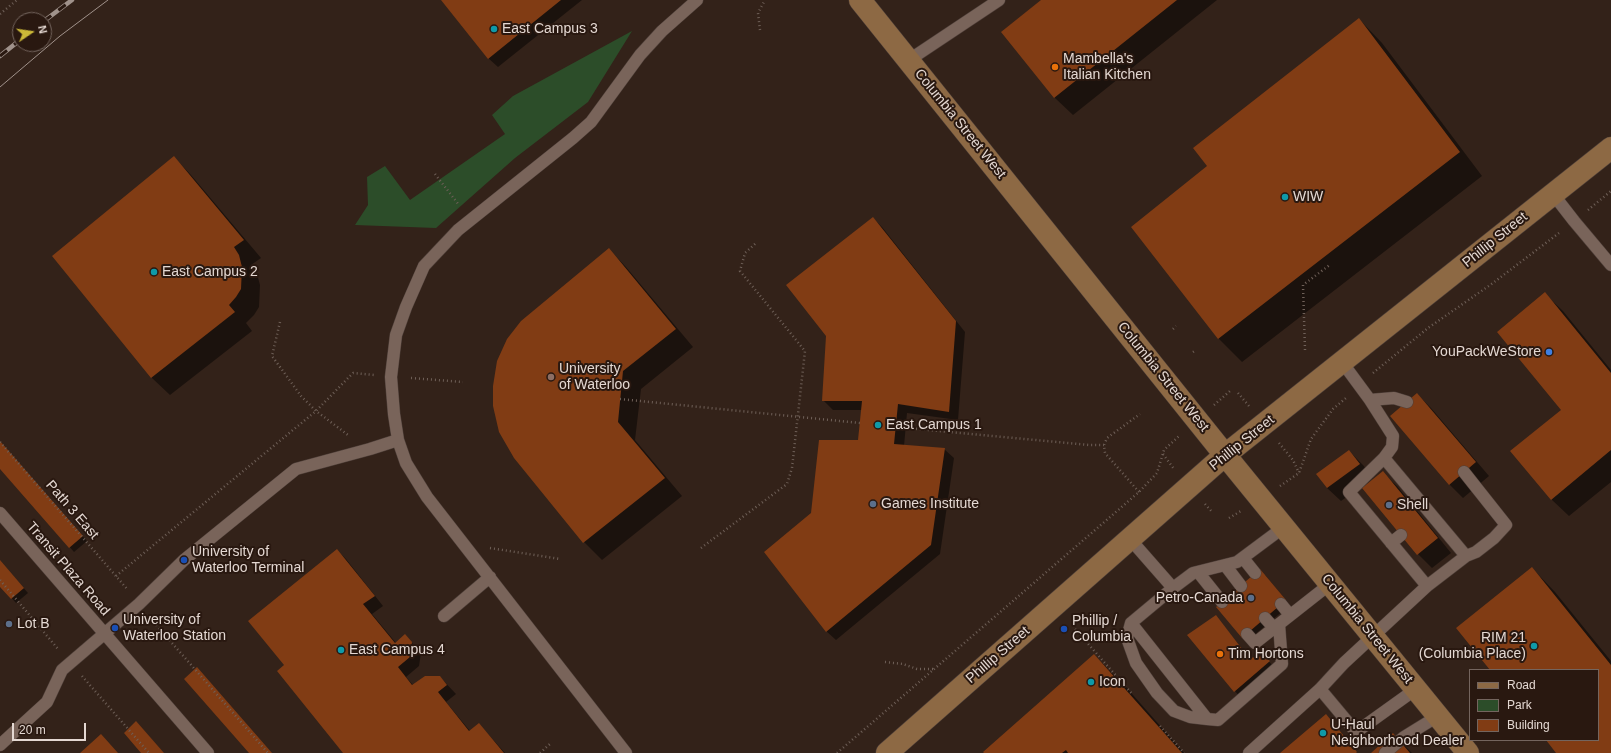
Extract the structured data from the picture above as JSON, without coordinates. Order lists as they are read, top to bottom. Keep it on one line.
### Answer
{"streets":{"main road":["Columbia Street West","Phillip Street"],"lane":["Transit Plaza Road"],"path":["Path 3 East"]},"crossings":[["Columbia Street West","Phillip Street"]],"places":["East Campus 3","Mambella's Italian Kitchen","WIW","East Campus 2","YouPackWeStore","University of Waterloo","East Campus 1","Games Institute","Shell","University of Waterloo Terminal","Petro-Canada","Lot B","University of Waterloo Station","Phillip / Columbia","RIM 21 (Columbia Place)","East Campus 4","Tim Hortons","Icon","U-Haul Neighborhood Dealer"],"legend":["Road","Park","Building"],"scale_bar":"20 m","north":"right"}
